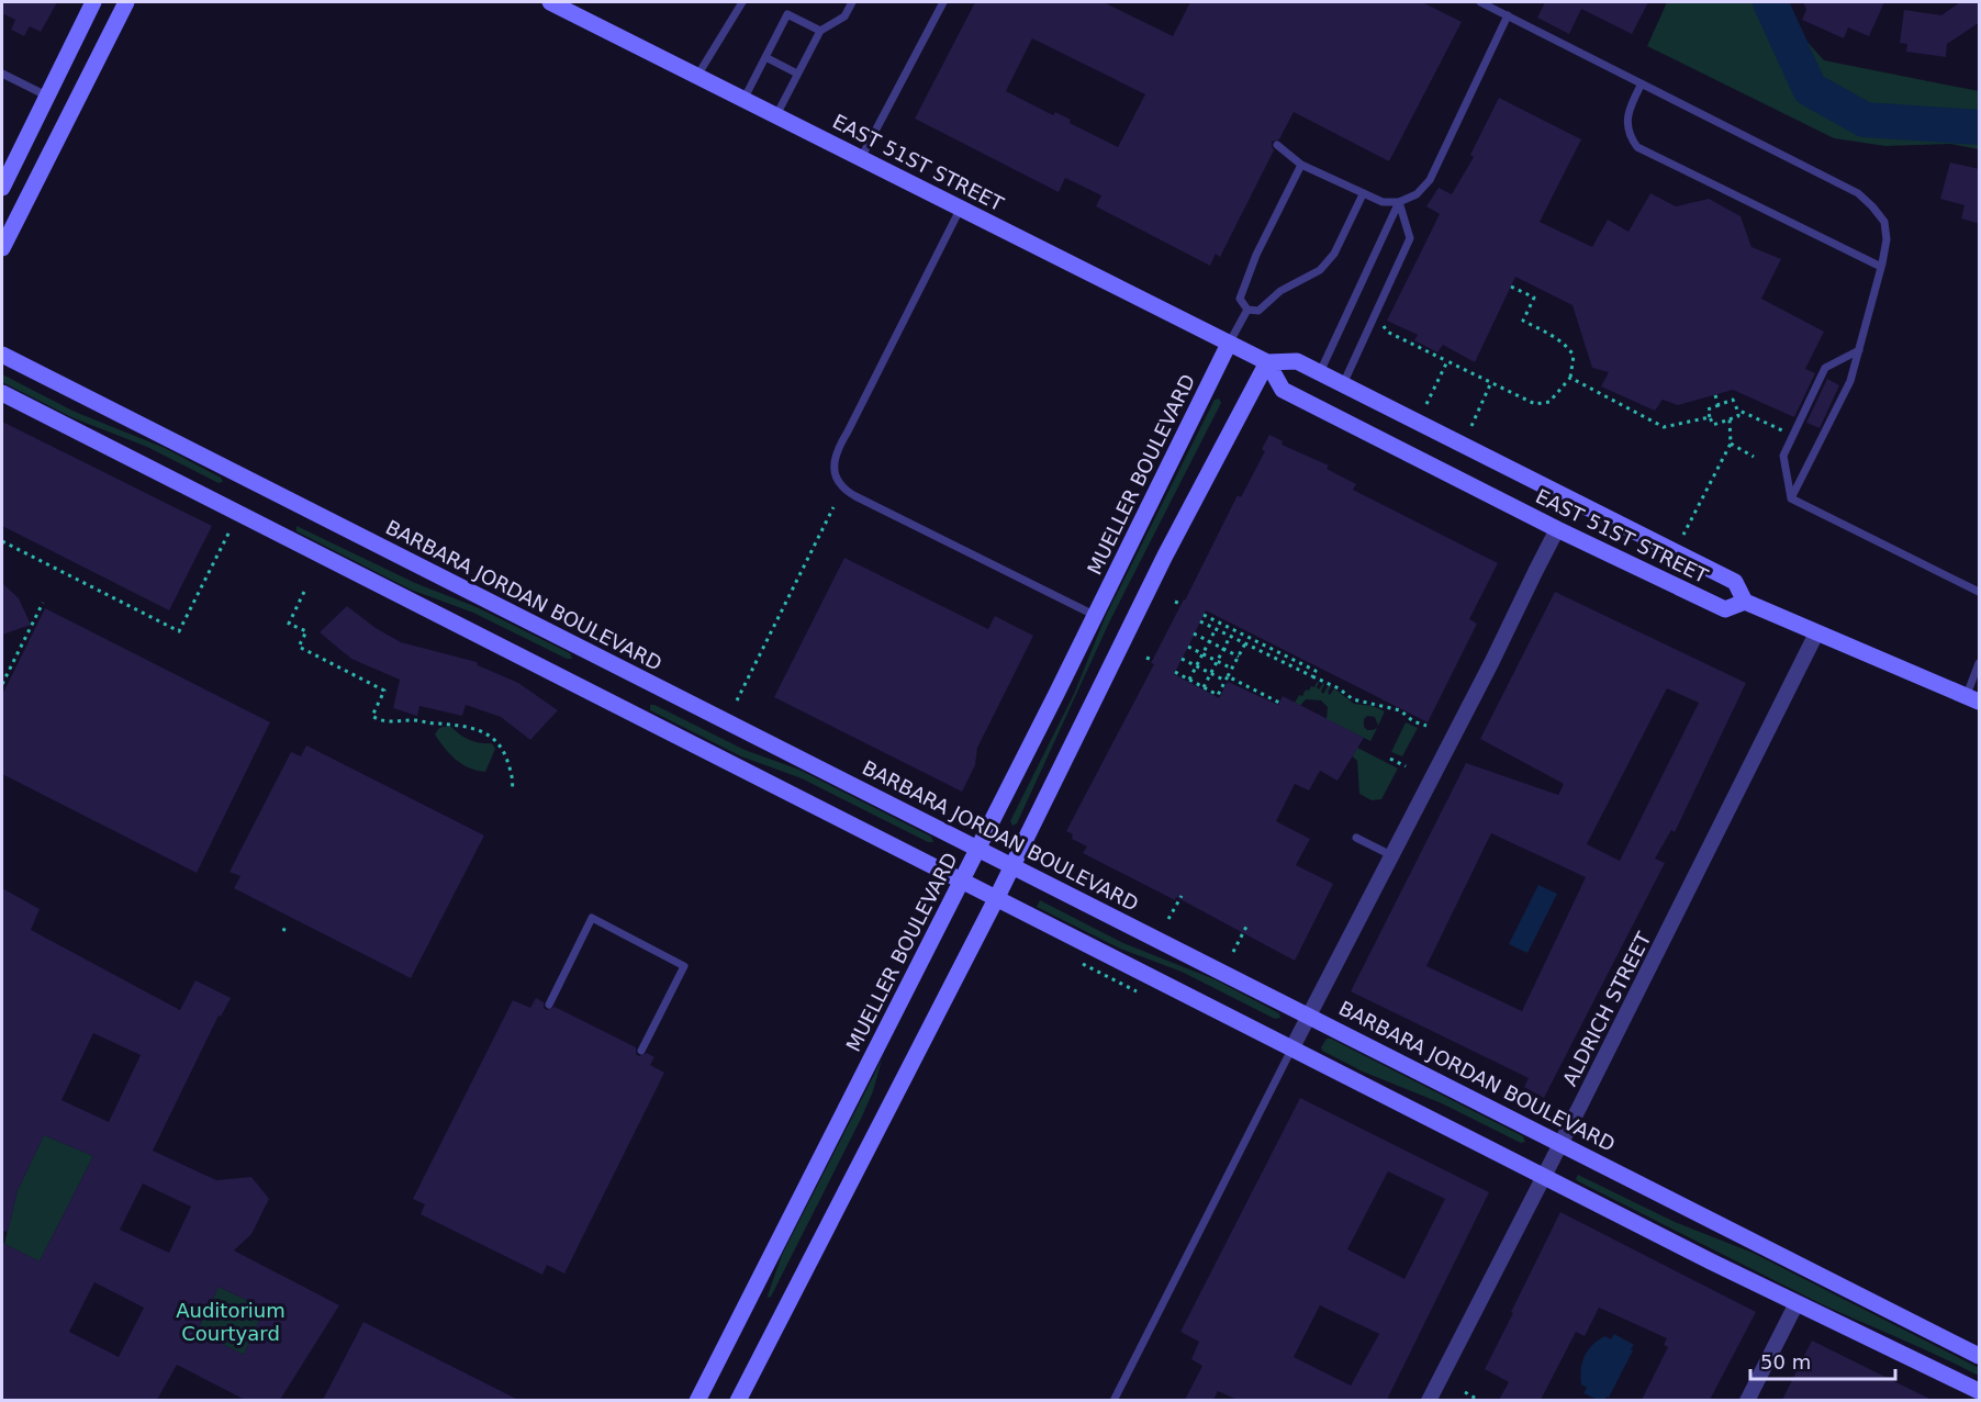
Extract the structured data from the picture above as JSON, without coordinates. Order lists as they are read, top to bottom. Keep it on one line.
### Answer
{"streets":{"street":["EAST 51ST STREET","MUELLER BOULEVARD","BARBARA JORDAN BOULEVARD","ALDRICH STREET"]},"crossings":[["EAST 51ST STREET","MUELLER BOULEVARD"],["EAST 51ST STREET","ALDRICH STREET"],["MUELLER BOULEVARD","BARBARA JORDAN BOULEVARD"],["BARBARA JORDAN BOULEVARD","ALDRICH STREET"]],"parks":["Auditorium Courtyard"],"scale_bar":"50 m"}
